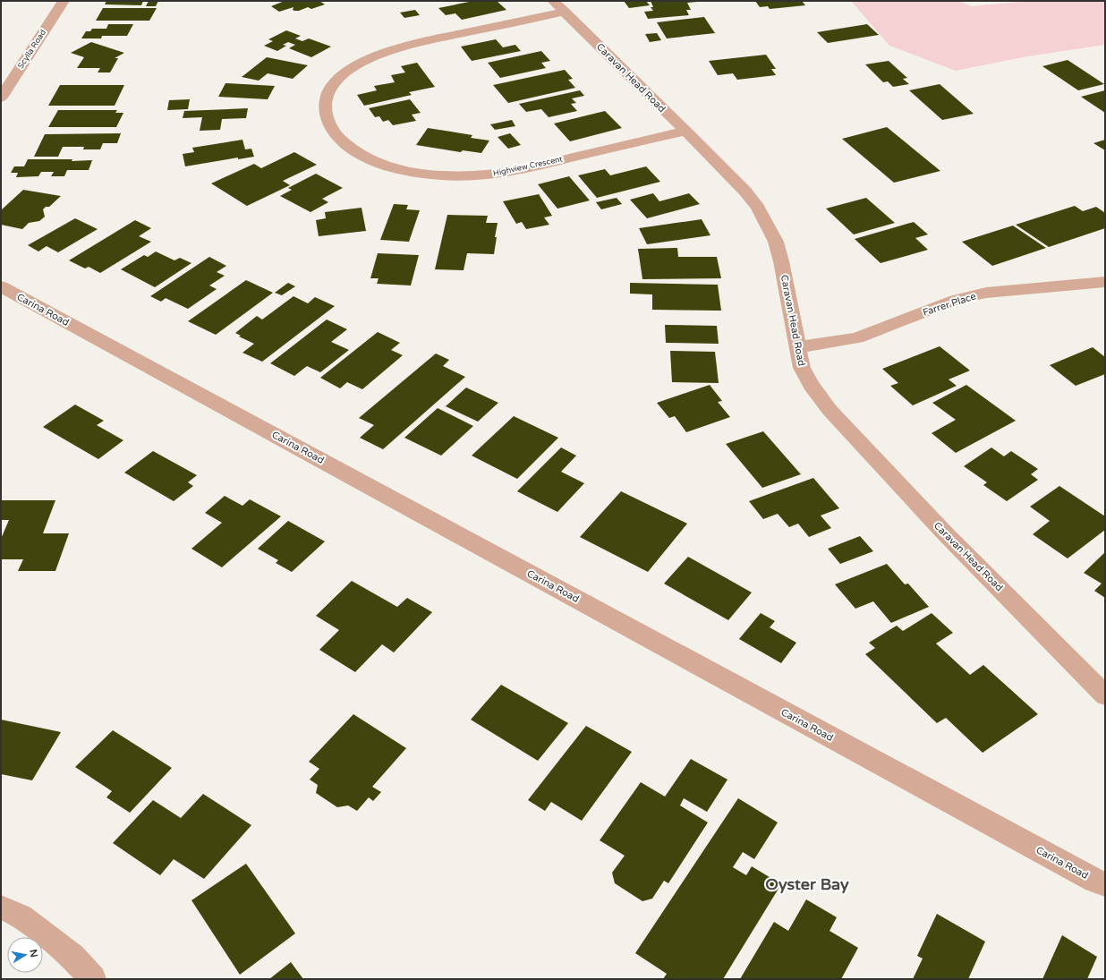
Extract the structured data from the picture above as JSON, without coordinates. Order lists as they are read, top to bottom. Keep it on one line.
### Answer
{"streets":{"street":["Scylla Road","Caravan Head Road","Highview Crescent","Farrer Place","Carina Road"]},"crossings":[["Caravan Head Road","Highview Crescent"],["Caravan Head Road","Farrer Place"]],"districts":["Oyster Bay"],"north":"right"}
